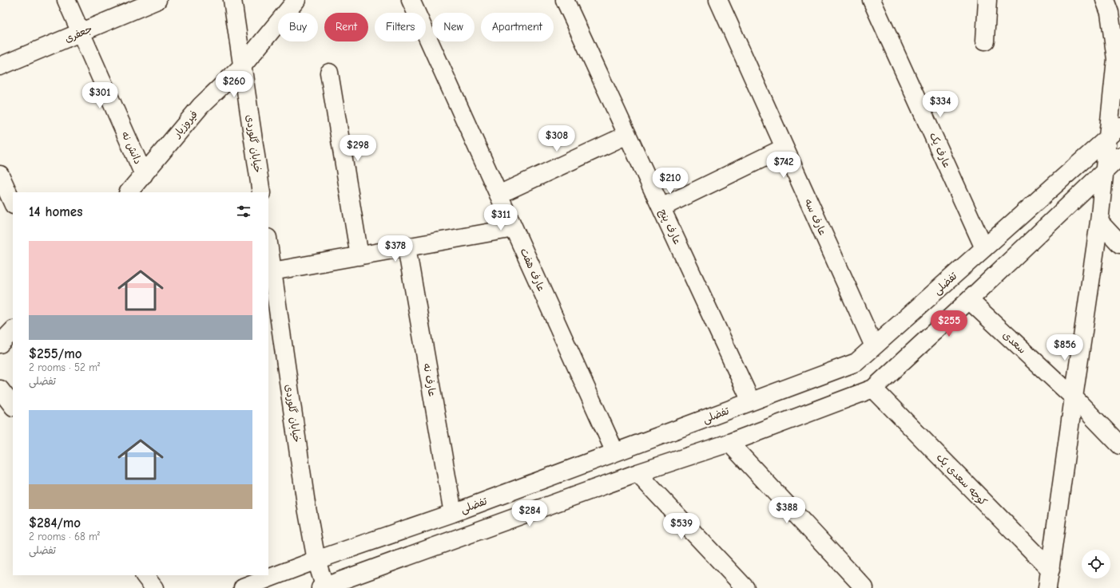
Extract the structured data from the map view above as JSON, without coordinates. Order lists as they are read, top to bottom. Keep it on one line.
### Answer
{"streets":{"street":["جعفری","فیروزیار","خیابان گلوردی","دانش نه","عارف یک","عارف سه","عارف پنج","عارف هفت","تفضلی","سعدی","عارف نه","کوچه سعدی یک"]},"crossings":[["جعفری","دانش نه"],["فیروزیار","خیابان گلوردی"],["فیروزیار","دانش نه"],["خیابان گلوردی","تفضلی"],["عارف یک","تفضلی"],["عارف سه","تفضلی"],["عارف پنج","تفضلی"],["عارف هفت","تفضلی"],["تفضلی","عارف نه"]],"page":{"chip":["Buy","Rent","Filters","New","Apartment"],"price":["$260","$301","$334","$308","$298","$742","$210","$311","$378","$255","$856","$388","$284","$539"],"heading":"14 homes","list":[{"name":"$255/mo","note":"2 rooms · 52 m² · تفضلی"},{"name":"$284/mo","note":"2 rooms · 68 m² · تفضلی"}]}}
